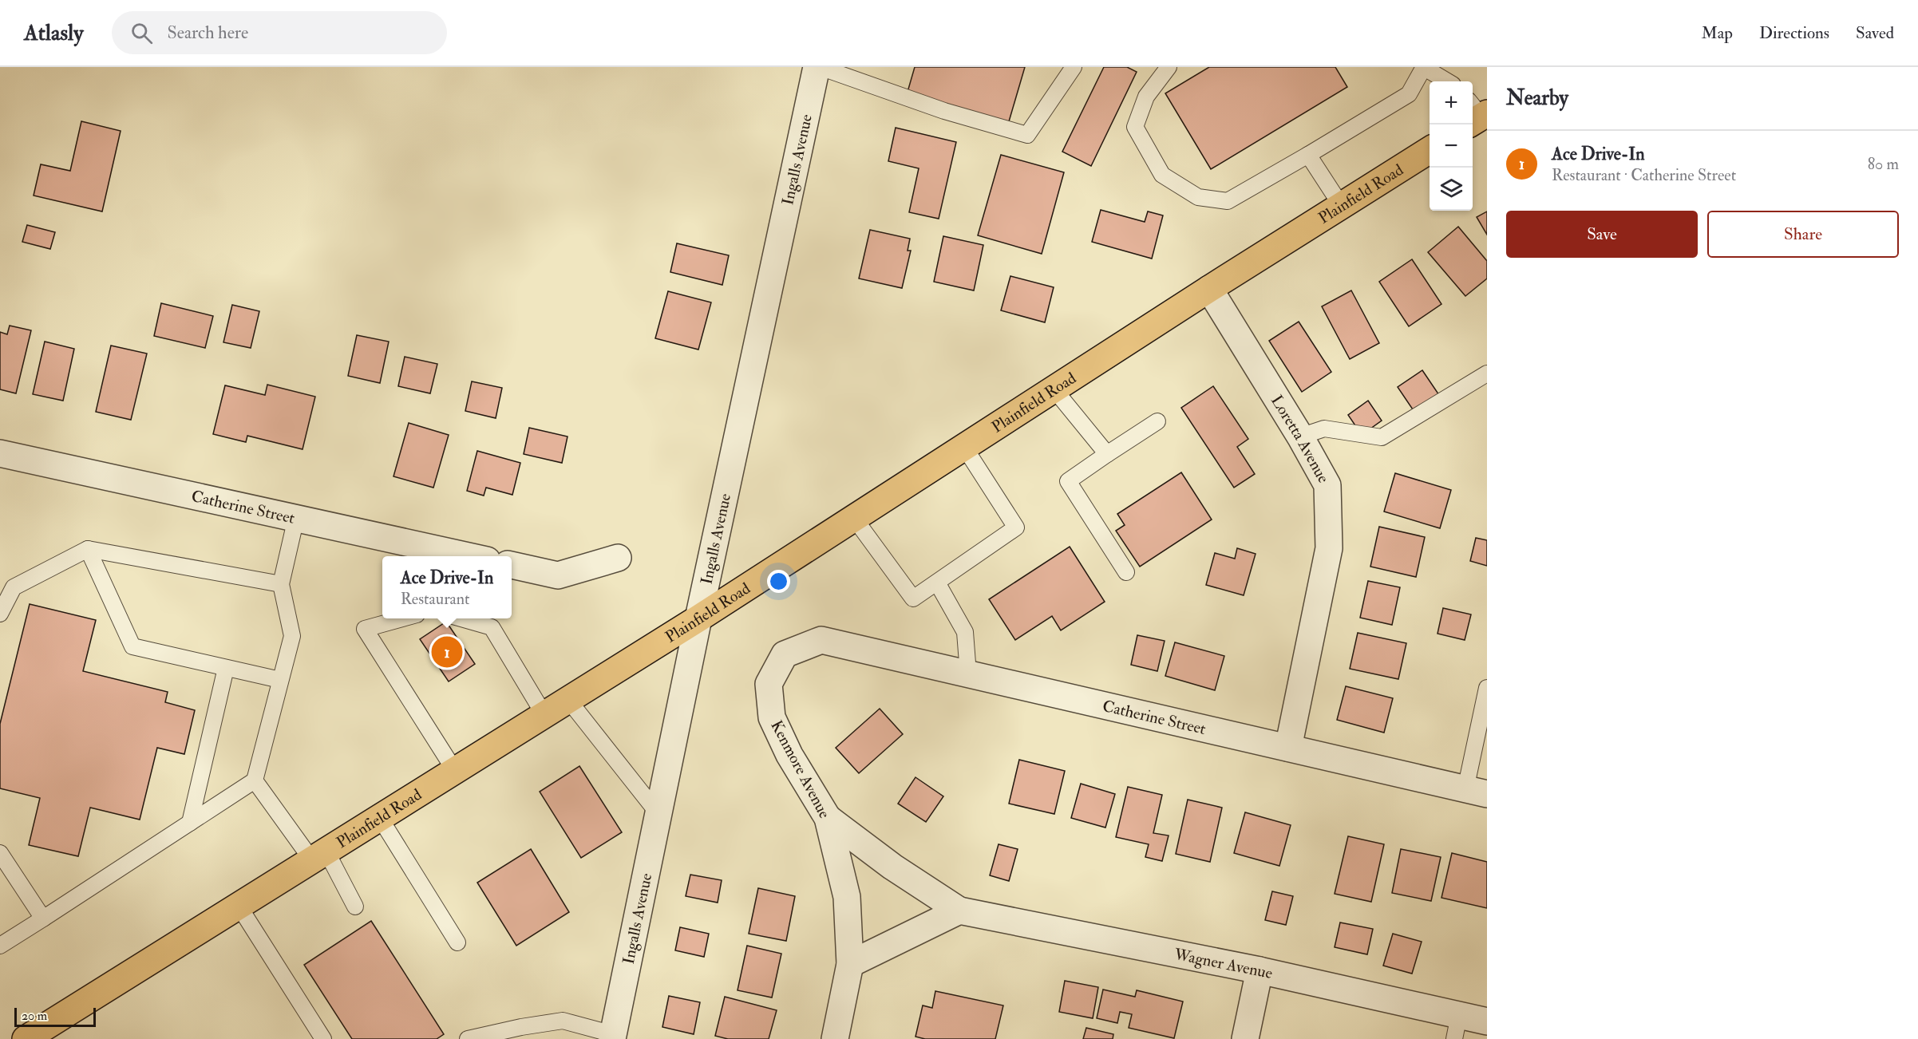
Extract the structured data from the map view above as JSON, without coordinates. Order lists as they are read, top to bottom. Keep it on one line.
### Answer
{"streets":{"main road":["Plainfield Road"],"street":["Ingalls Avenue","Loretta Avenue","Catherine Street","Kenmore Avenue","Wagner Avenue"]},"crossings":[["Ingalls Avenue","Plainfield Road"],["Plainfield Road","Loretta Avenue"],["Loretta Avenue","Catherine Street"],["Catherine Street","Kenmore Avenue"],["Kenmore Avenue","Wagner Avenue"]],"scale_bar":"20 m","page":{"header":"Atlasly","search":"Search here","nav":["Map","Directions","Saved"],"heading":"Nearby","map_buttons":["+","−"],"list":[{"mark":"1","name":"Ace Drive-In","note":"Restaurant · Catherine Street","value":"80 m"}],"buttons":["Save","Share"],"popup":["Ace Drive-In","Restaurant"],"pins":"1","scale":"20 m"}}
